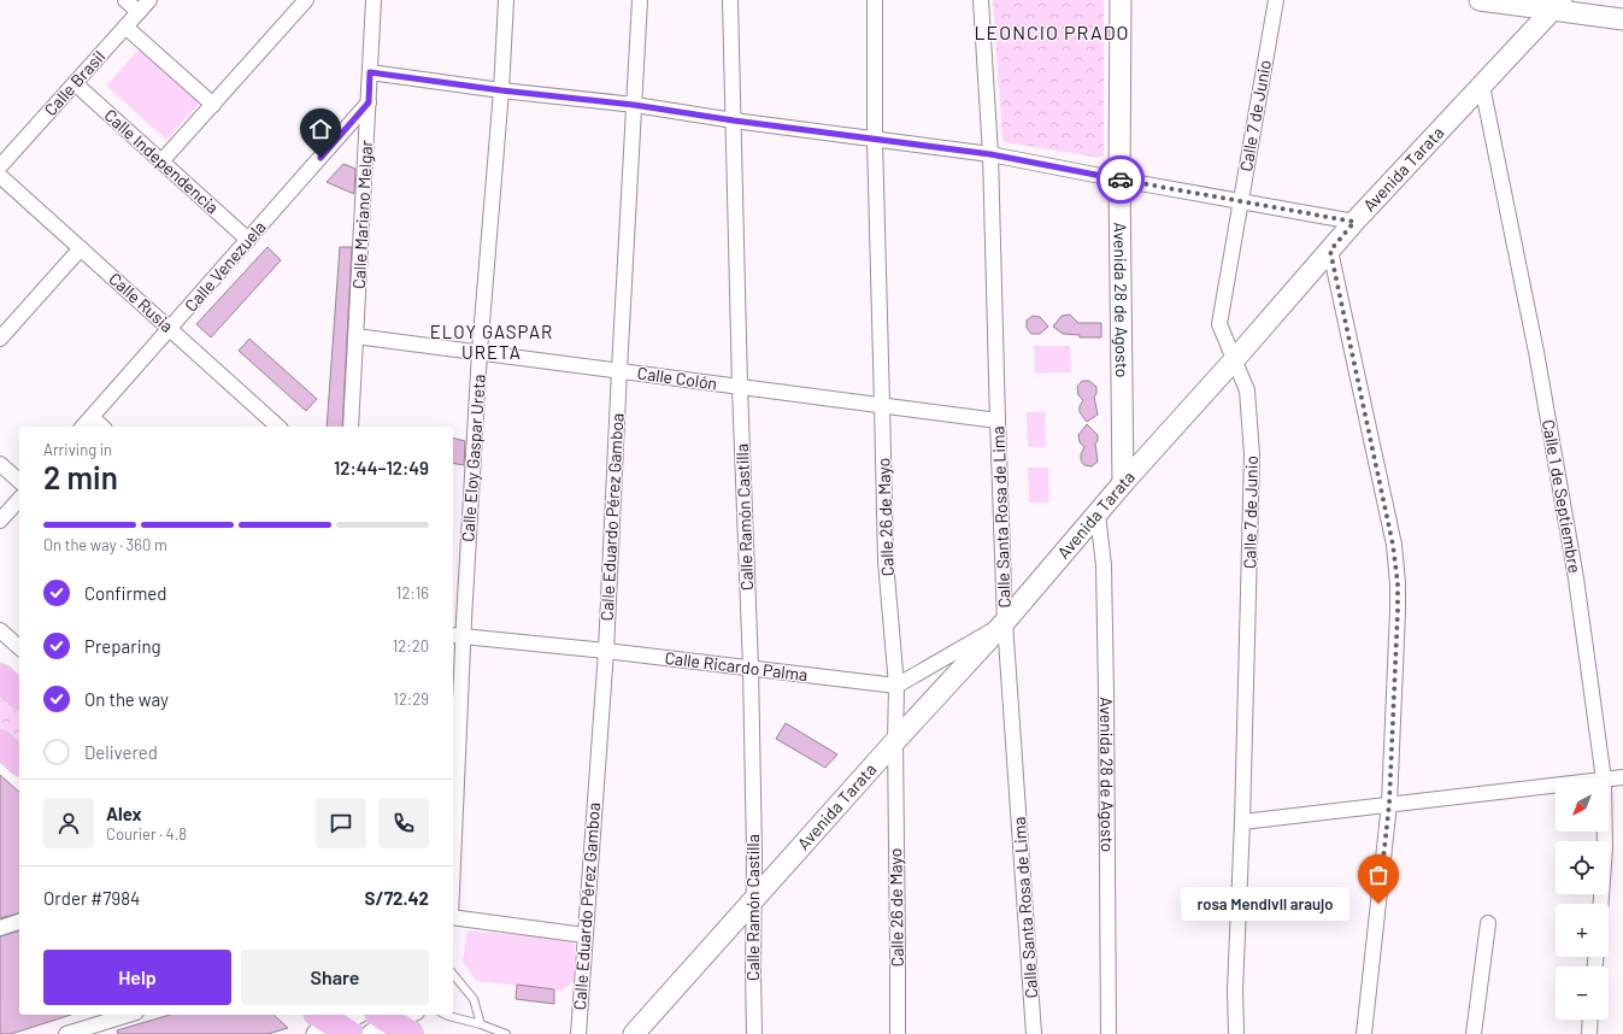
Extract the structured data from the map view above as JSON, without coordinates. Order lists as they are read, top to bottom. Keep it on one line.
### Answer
{"streets":{"street":["Calle Brasil","Calle 7 de Junio","Calle Independencia","Avenida Tarata","Calle Mariano Melgar","Calle Venezuela","Avenida 28 de Agosto","Calle Rusia","Calle Colón","Calle Eloy Gaspar Ureta","Calle 1 de Septiembre","Calle Eduardo Pérez Gamboa","Calle Ramón Castilla","Calle 26 de Mayo","Calle Santa Rosa de Lima","Calle Ricardo Palma"]},"crossings":[["Calle Brasil","Calle Independencia"],["Calle 7 de Junio","Avenida Tarata"],["Calle Independencia","Calle Venezuela"],["Avenida Tarata","Avenida 28 de Agosto"],["Avenida Tarata","Calle 1 de Septiembre"],["Avenida Tarata","Calle Ramón Castilla"],["Avenida Tarata","Calle 26 de Mayo"],["Avenida Tarata","Calle Santa Rosa de Lima"],["Calle Mariano Melgar","Calle Venezuela"],["Calle Mariano Melgar","Calle Colón"],["Calle Venezuela","Calle Rusia"],["Calle Colón","Calle Eloy Gaspar Ureta"],["Calle Colón","Calle Eduardo Pérez Gamboa"],["Calle Colón","Calle Ramón Castilla"],["Calle Colón","Calle 26 de Mayo"],["Calle Colón","Calle Santa Rosa de Lima"],["Calle Eloy Gaspar Ureta","Calle Ricardo Palma"],["Calle Eduardo Pérez Gamboa","Calle Ricardo Palma"],["Calle Ramón Castilla","Calle Ricardo Palma"],["Calle 26 de Mayo","Calle Ricardo Palma"]],"districts":["LEONCIO PRADO","ELOY GASPAR URETA"],"places":["rosa Mendivil araujo"],"north":"bottom left","page":{"heading":["2 min","Arriving in","12:44–12:49"],"panel":["Alex","Courier · 4.8","Order #7984","S/72.42"],"bar":"On the way · 360 m","list":[["Confirmed","12:16"],["Preparing","12:20"],["On the way","12:29"],"Delivered"],"map_buttons":["+","−"],"bubble":"rosa Mendivil araujo","buttons":["Help","Share"]}}
